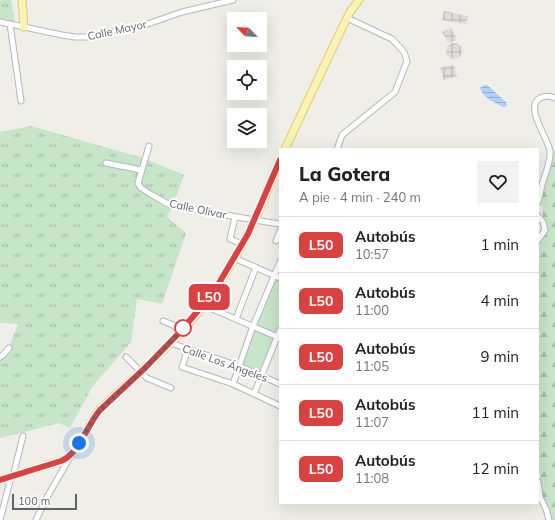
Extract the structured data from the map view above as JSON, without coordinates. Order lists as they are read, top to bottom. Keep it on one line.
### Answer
{"streets":{"street":["Calle Mayor","Calle Olivar","Calle Los Ángeles"]},"lines":["bus line L50"],"scale_bar":"100 m","north":"top left","page":{"on_map":"L50","heading":["La Gotera","A pie · 4 min · 240 m"],"list":[{"mark":"L50","name":"Autobús","note":"10:57","value":"1 min"},{"mark":"L50","name":"Autobús","note":"11:00","value":"4 min"},{"mark":"L50","name":"Autobús","note":"11:05","value":"9 min"},{"mark":"L50","name":"Autobús","note":"11:07","value":"11 min"},{"mark":"L50","name":"Autobús","note":"11:08","value":"12 min"}],"scale":"100 m"}}
